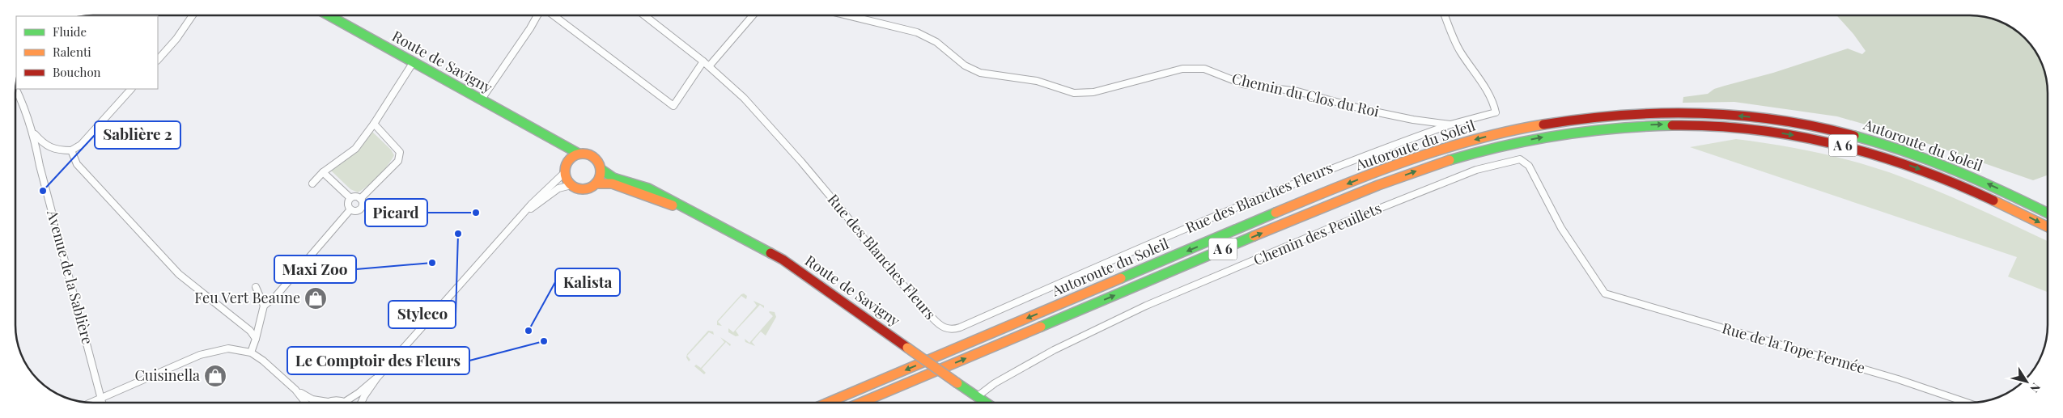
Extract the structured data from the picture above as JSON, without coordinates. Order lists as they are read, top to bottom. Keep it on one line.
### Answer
{"streets":{"main road":["Route de Savigny","Autoroute du Soleil","A 6"],"street":["Chemin du Clos du Roi","Rue des Blanches Fleurs","Chemin des Peuillets","Avenue de la Sablière","Rue de la Tope Fermée"]},"crossings":[["Route de Savigny","Chemin des Peuillets"],["Chemin du Clos du Roi","Rue des Blanches Fleurs"],["Chemin des Peuillets","Rue de la Tope Fermée"]],"places":{"other":["Sablière 2","Picard","Styleco","Maxi Zoo","Kalista","Le Comptoir des Fleurs"],"shop":["Feu Vert Beaune","Cuisinella"]},"legend":["Fluide","Ralenti","Bouchon"],"north":"bottom right"}
